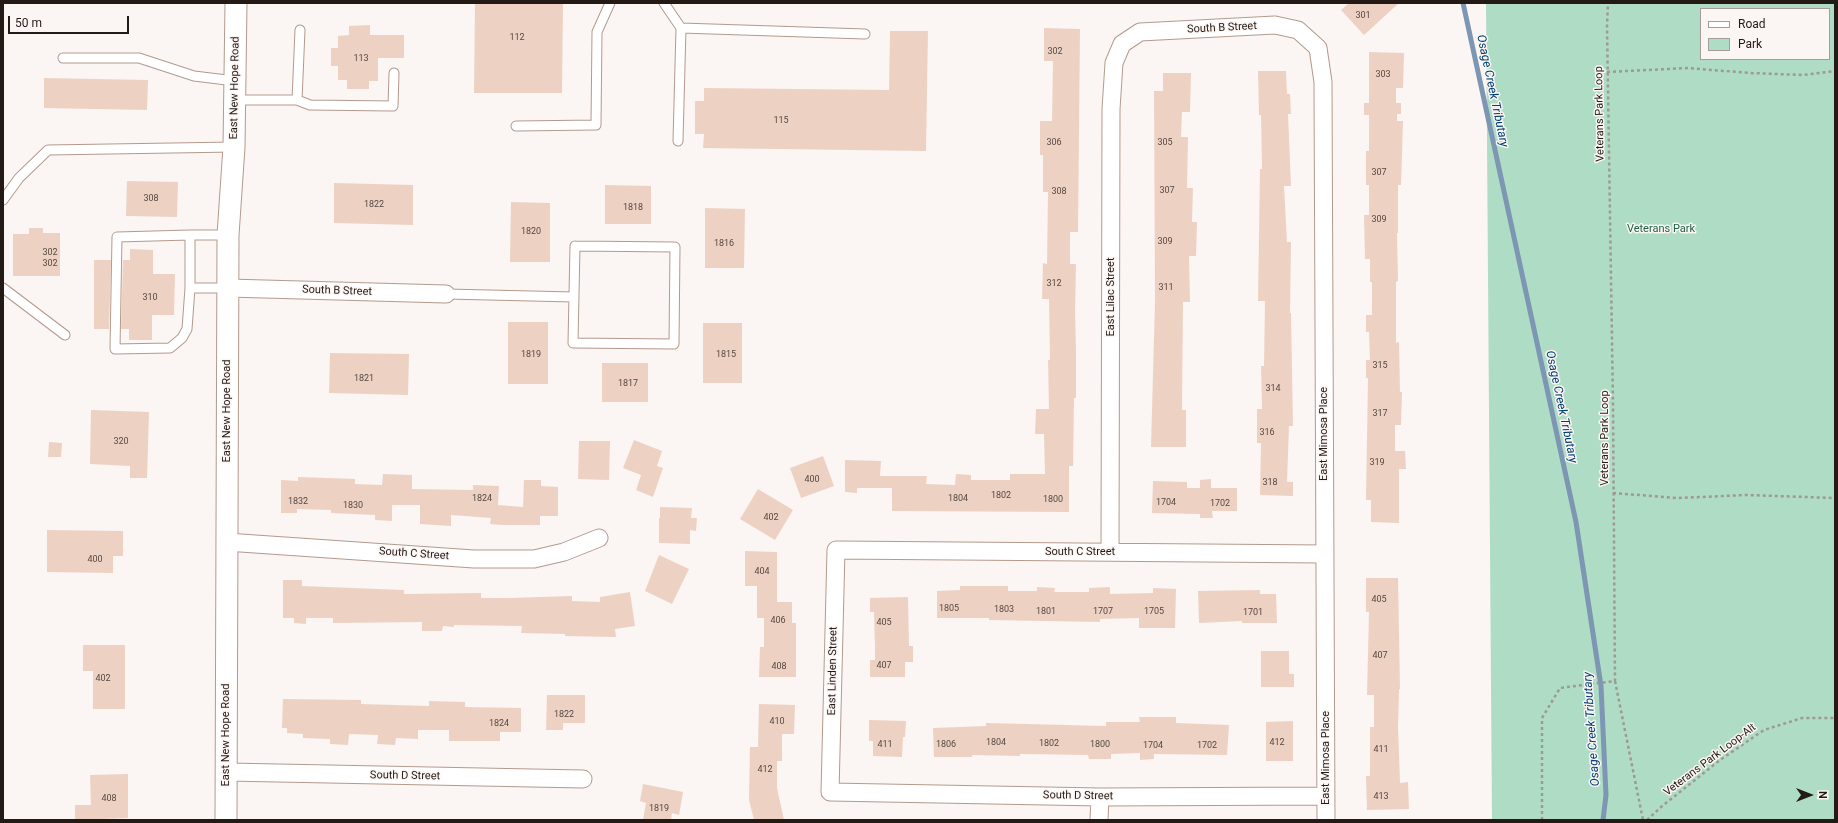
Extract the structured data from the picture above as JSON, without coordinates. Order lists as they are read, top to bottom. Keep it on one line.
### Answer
{"streets":{"street":["South B Street","East New Hope Road","East Lilac Street","East Mimosa Place","South C Street","East Linden Street","South D Street"],"path":["Veterans Park Loop","Veterans Park Loop-Alt"]},"crossings":[["South B Street","East New Hope Road"],["South B Street","East Lilac Street"],["South B Street","East Mimosa Place"],["East New Hope Road","South C Street"],["East New Hope Road","South D Street"],["East Lilac Street","South C Street"],["East Mimosa Place","South C Street"],["East Mimosa Place","South D Street"],["South C Street","East Linden Street"],["East Linden Street","South D Street"]],"water":["Osage Creek Tributary"],"parks":["Veterans Park"],"house_numbers":["301","112","302","113","303","115","306","305","307","307","308","308","1822","1818","309","1820","309","1816","302","302","312","311","310","1819","1815","315","1821","1817","314","317","316","320","319","400","318","1802","1824","1804","1800","1832","1704","1702","1830","402","400","404","405","1805","1803","1801","1707","1705","1701","406","405","407","407","408","402","1822","410","1824","1804","412","1802","411","1806","1800","1704","1702","411","412","413","408","1819"],"legend":["Road","Park"],"scale_bar":"50 m","north":"right"}
